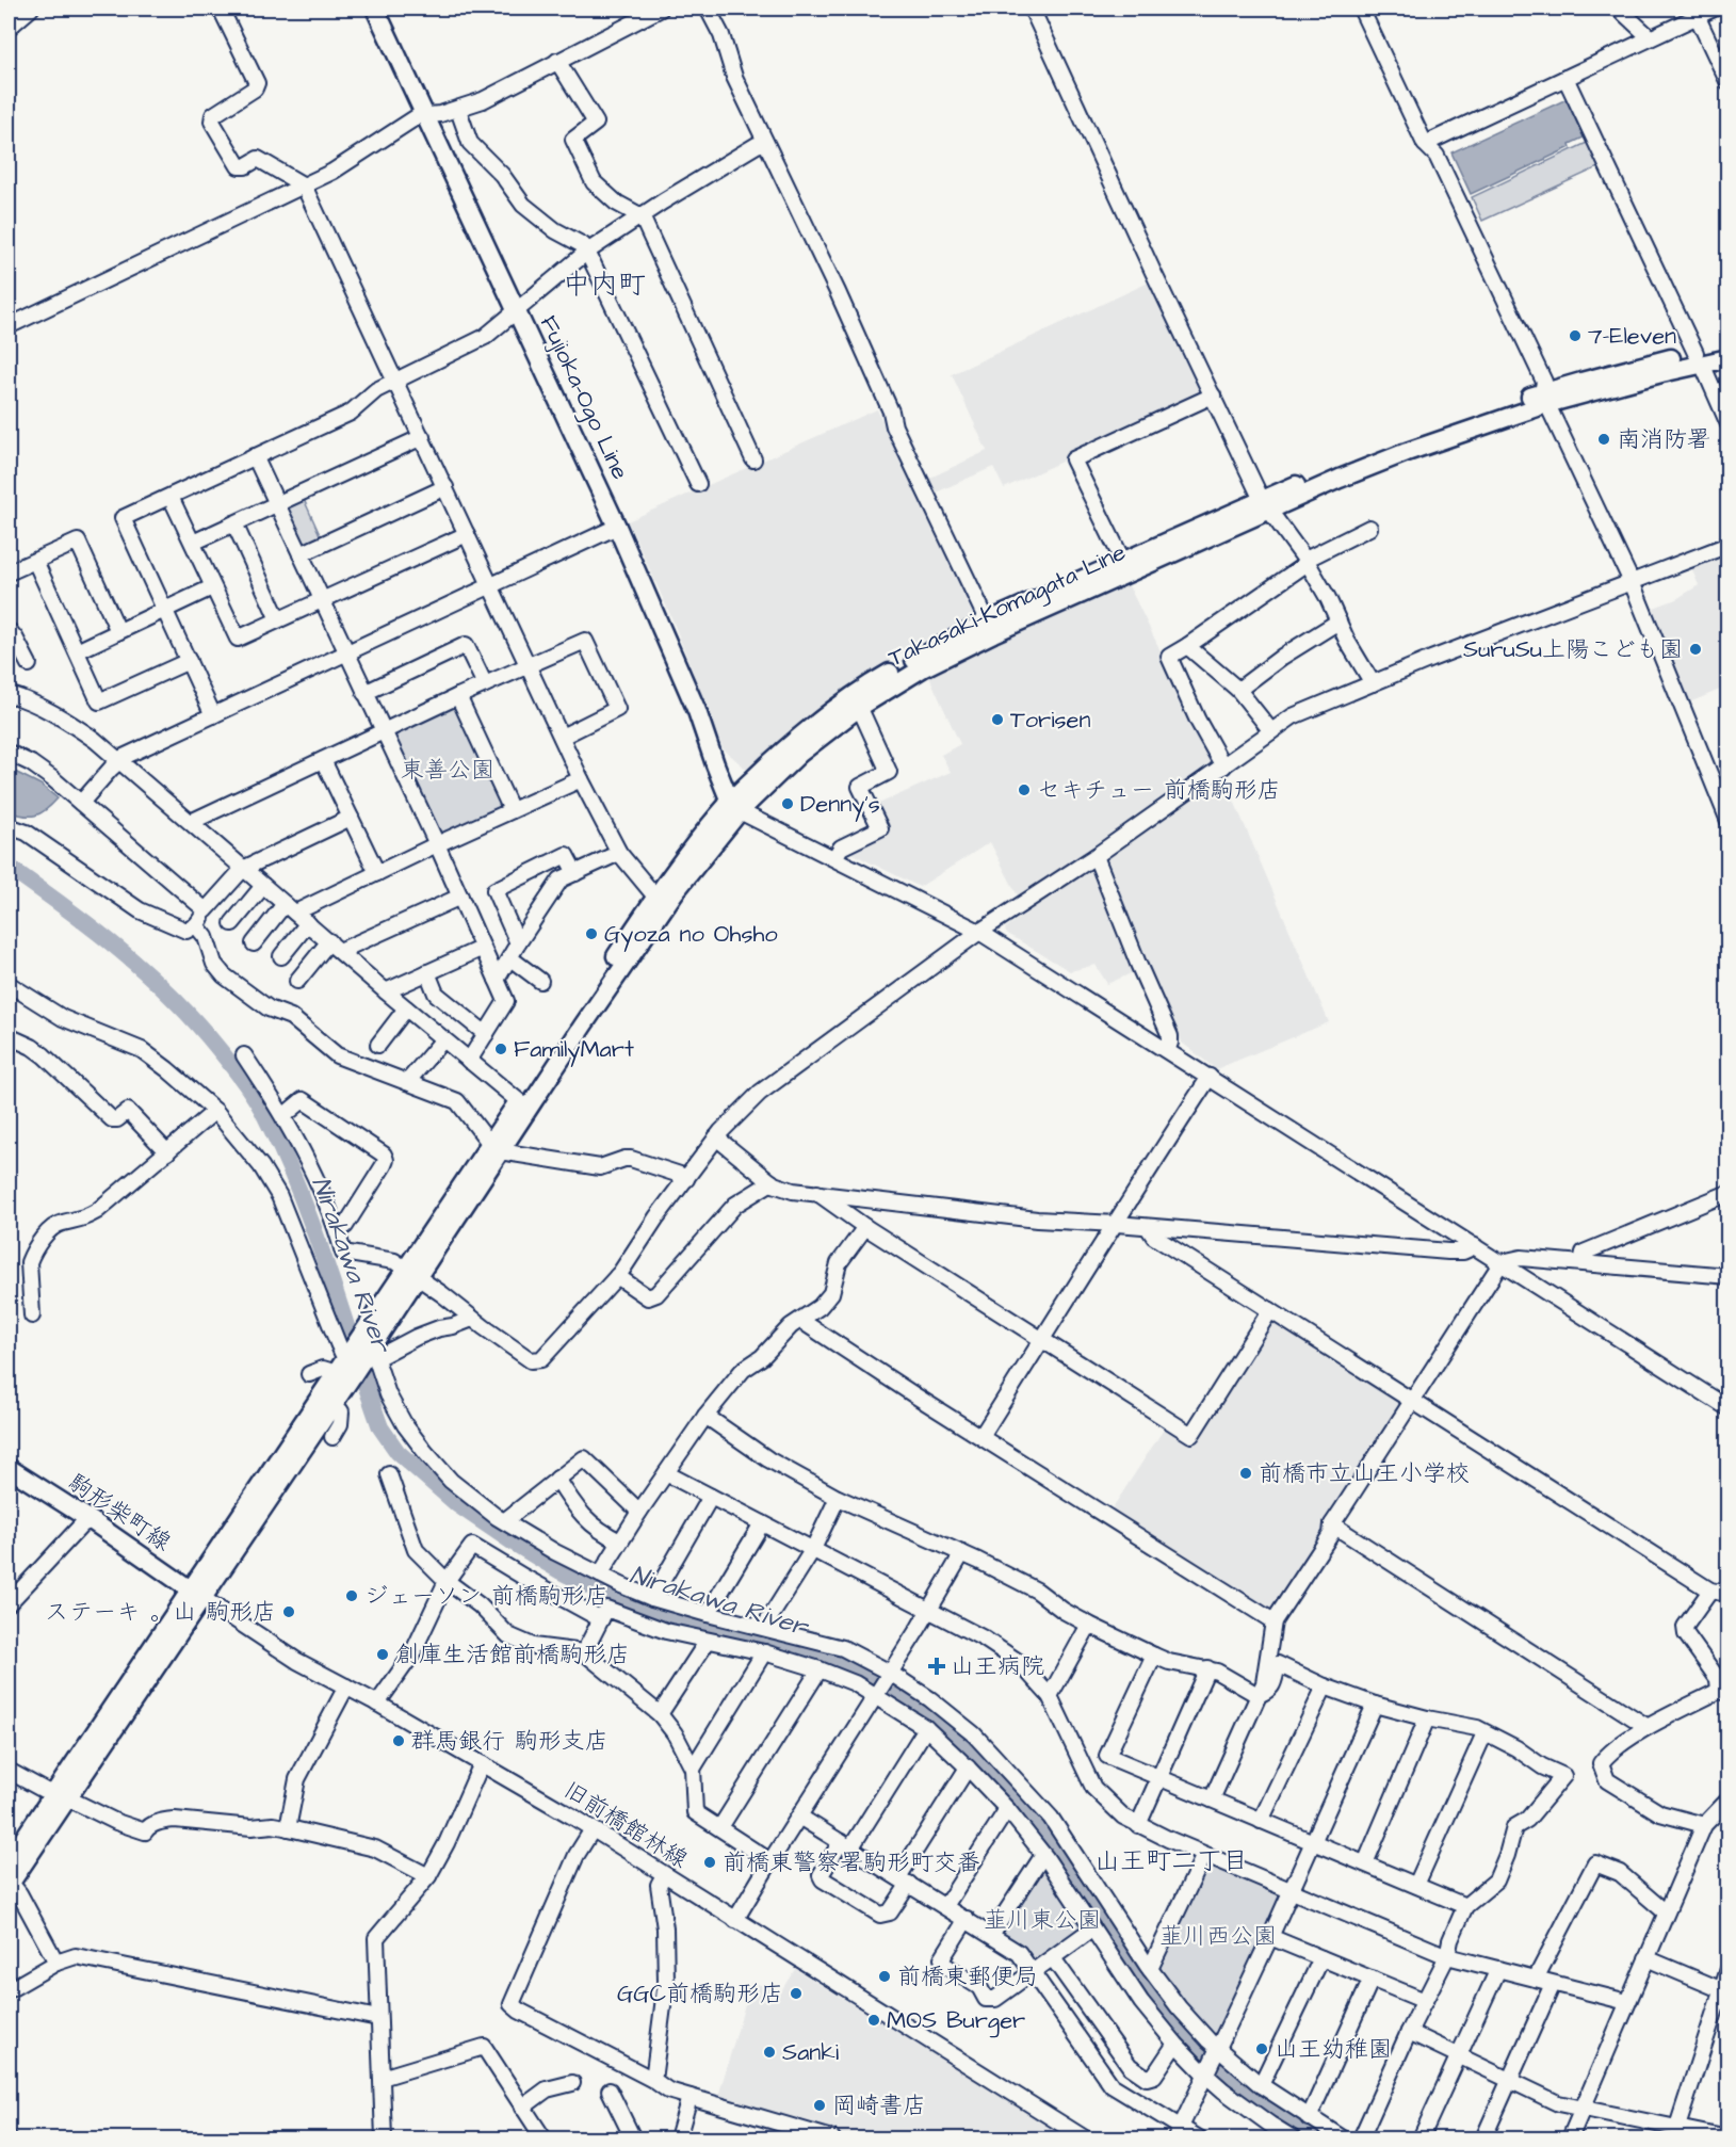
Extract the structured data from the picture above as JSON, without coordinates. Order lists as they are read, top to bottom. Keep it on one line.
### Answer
{"streets":{"main road":["Fujioka-Ogo Line","Takasaki-Komagata Line","駒形柴町線"],"street":["旧前橋館林線"]},"crossings":[["Fujioka-Ogo Line","Takasaki-Komagata Line"],["Takasaki-Komagata Line","駒形柴町線"],["Takasaki-Komagata Line","旧前橋館林線"],["駒形柴町線","旧前橋館林線"]],"districts":["中内町","山王町二丁目"],"water":["Nirakawa River"],"parks":["東善公園","韮川東公園","韮川西公園"],"places":{"other":["7-Eleven","南消防署","SuruSu上陽こども園","Torisen","セキチュー 前橋駒形店","Denny's","Gyoza no Ohsho","FamilyMart","前橋市立山王小学校","ジェーソン 前橋駒形店","ステーキ 。山 駒形店","創庫生活館前橋駒形店","群馬銀行 駒形支店","前橋東警察署駒形町交番","前橋東郵便局","GGC前橋駒形店","MOS Burger","山王幼稚園","Sanki","岡崎書店"],"health":["山王病院"]}}
